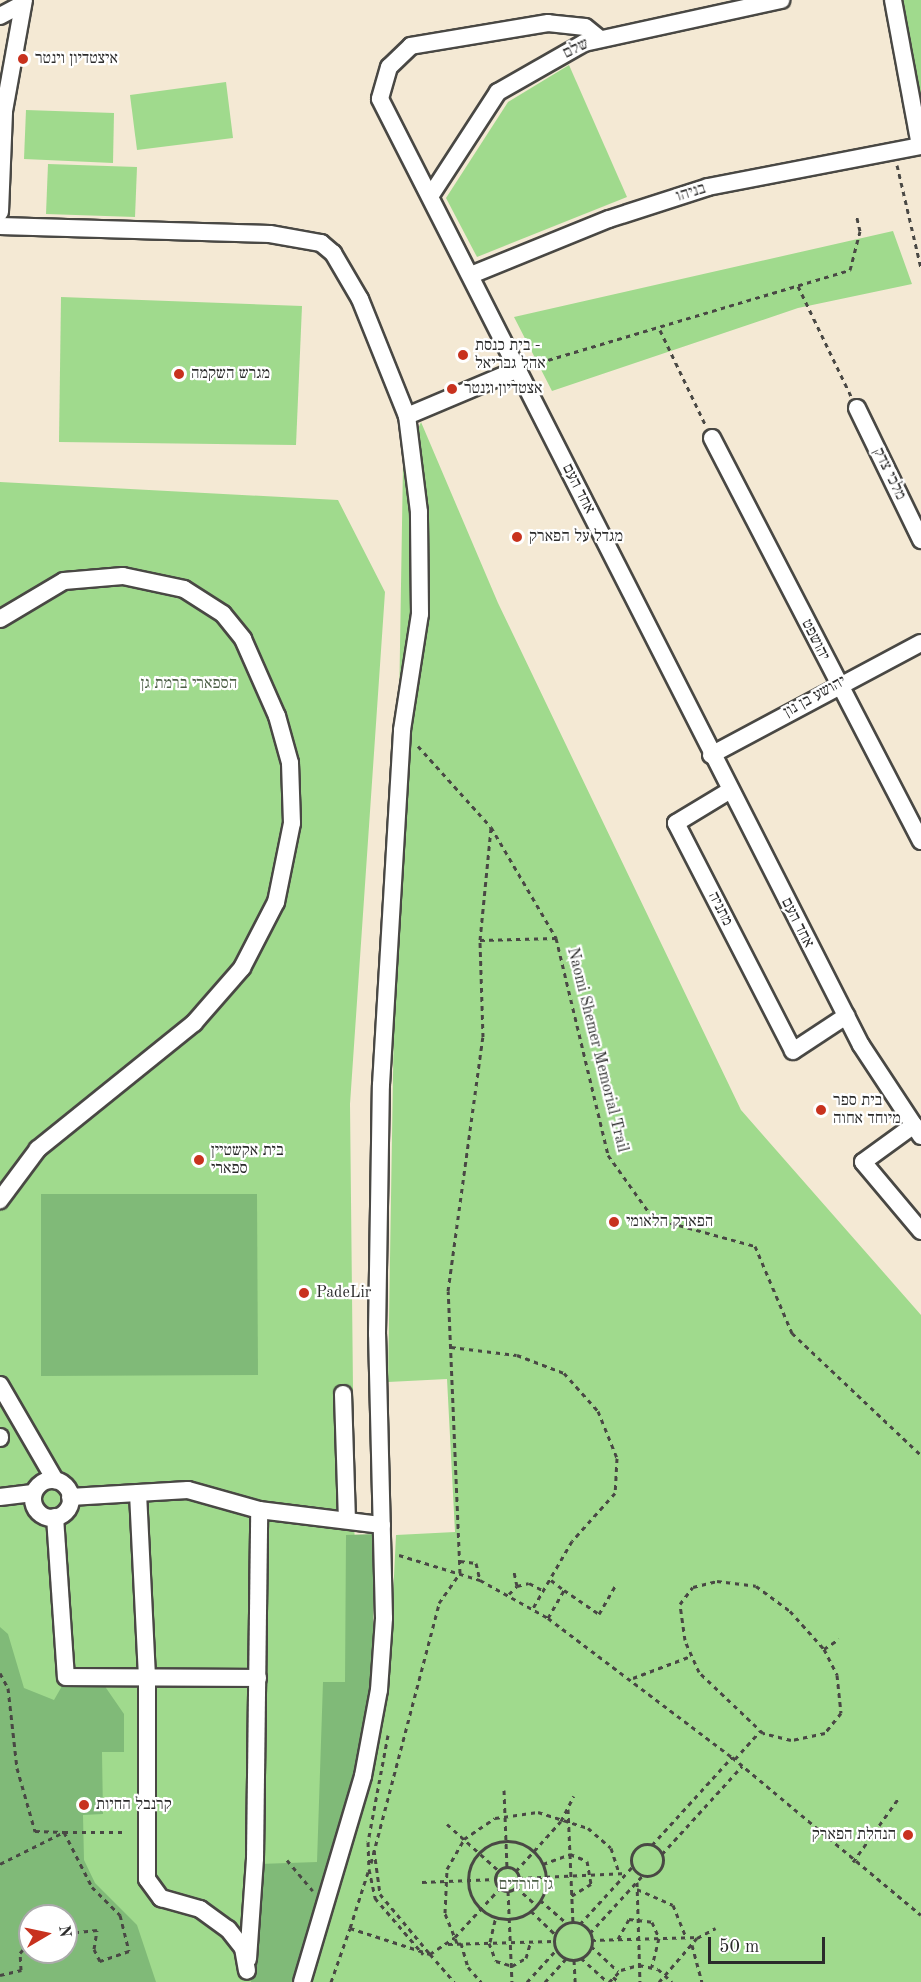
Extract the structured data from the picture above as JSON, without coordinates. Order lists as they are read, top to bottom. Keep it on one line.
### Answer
{"streets":{"street":["שלם","בניהו","מלכי צדק","אחד העם","יהושפט","יהושע בן נון","מתניה"],"path":["Naomi Shemer Memorial Trail"]},"crossings":[["שלם","אחד העם"],["בניהו","אחד העם"],["אחד העם","יהושע בן נון"],["אחד העם","מתניה"],["יהושפט","יהושע בן נון"]],"parks":["הספארי ברמת גן","גן הורדים"],"places":["איצטדיון וינטר","בית כנסת - אהל גבריאל","מגרש השקמה","אצטדיון וינטר","מגדל על הפארק","בית ספר מיוחד אחוה","בית אקשטיין ספארי","הפארק הלאומי","PadeLir","קרנבל החיות","הנהלת הפארק"],"scale_bar":"50 m","north":"right"}
